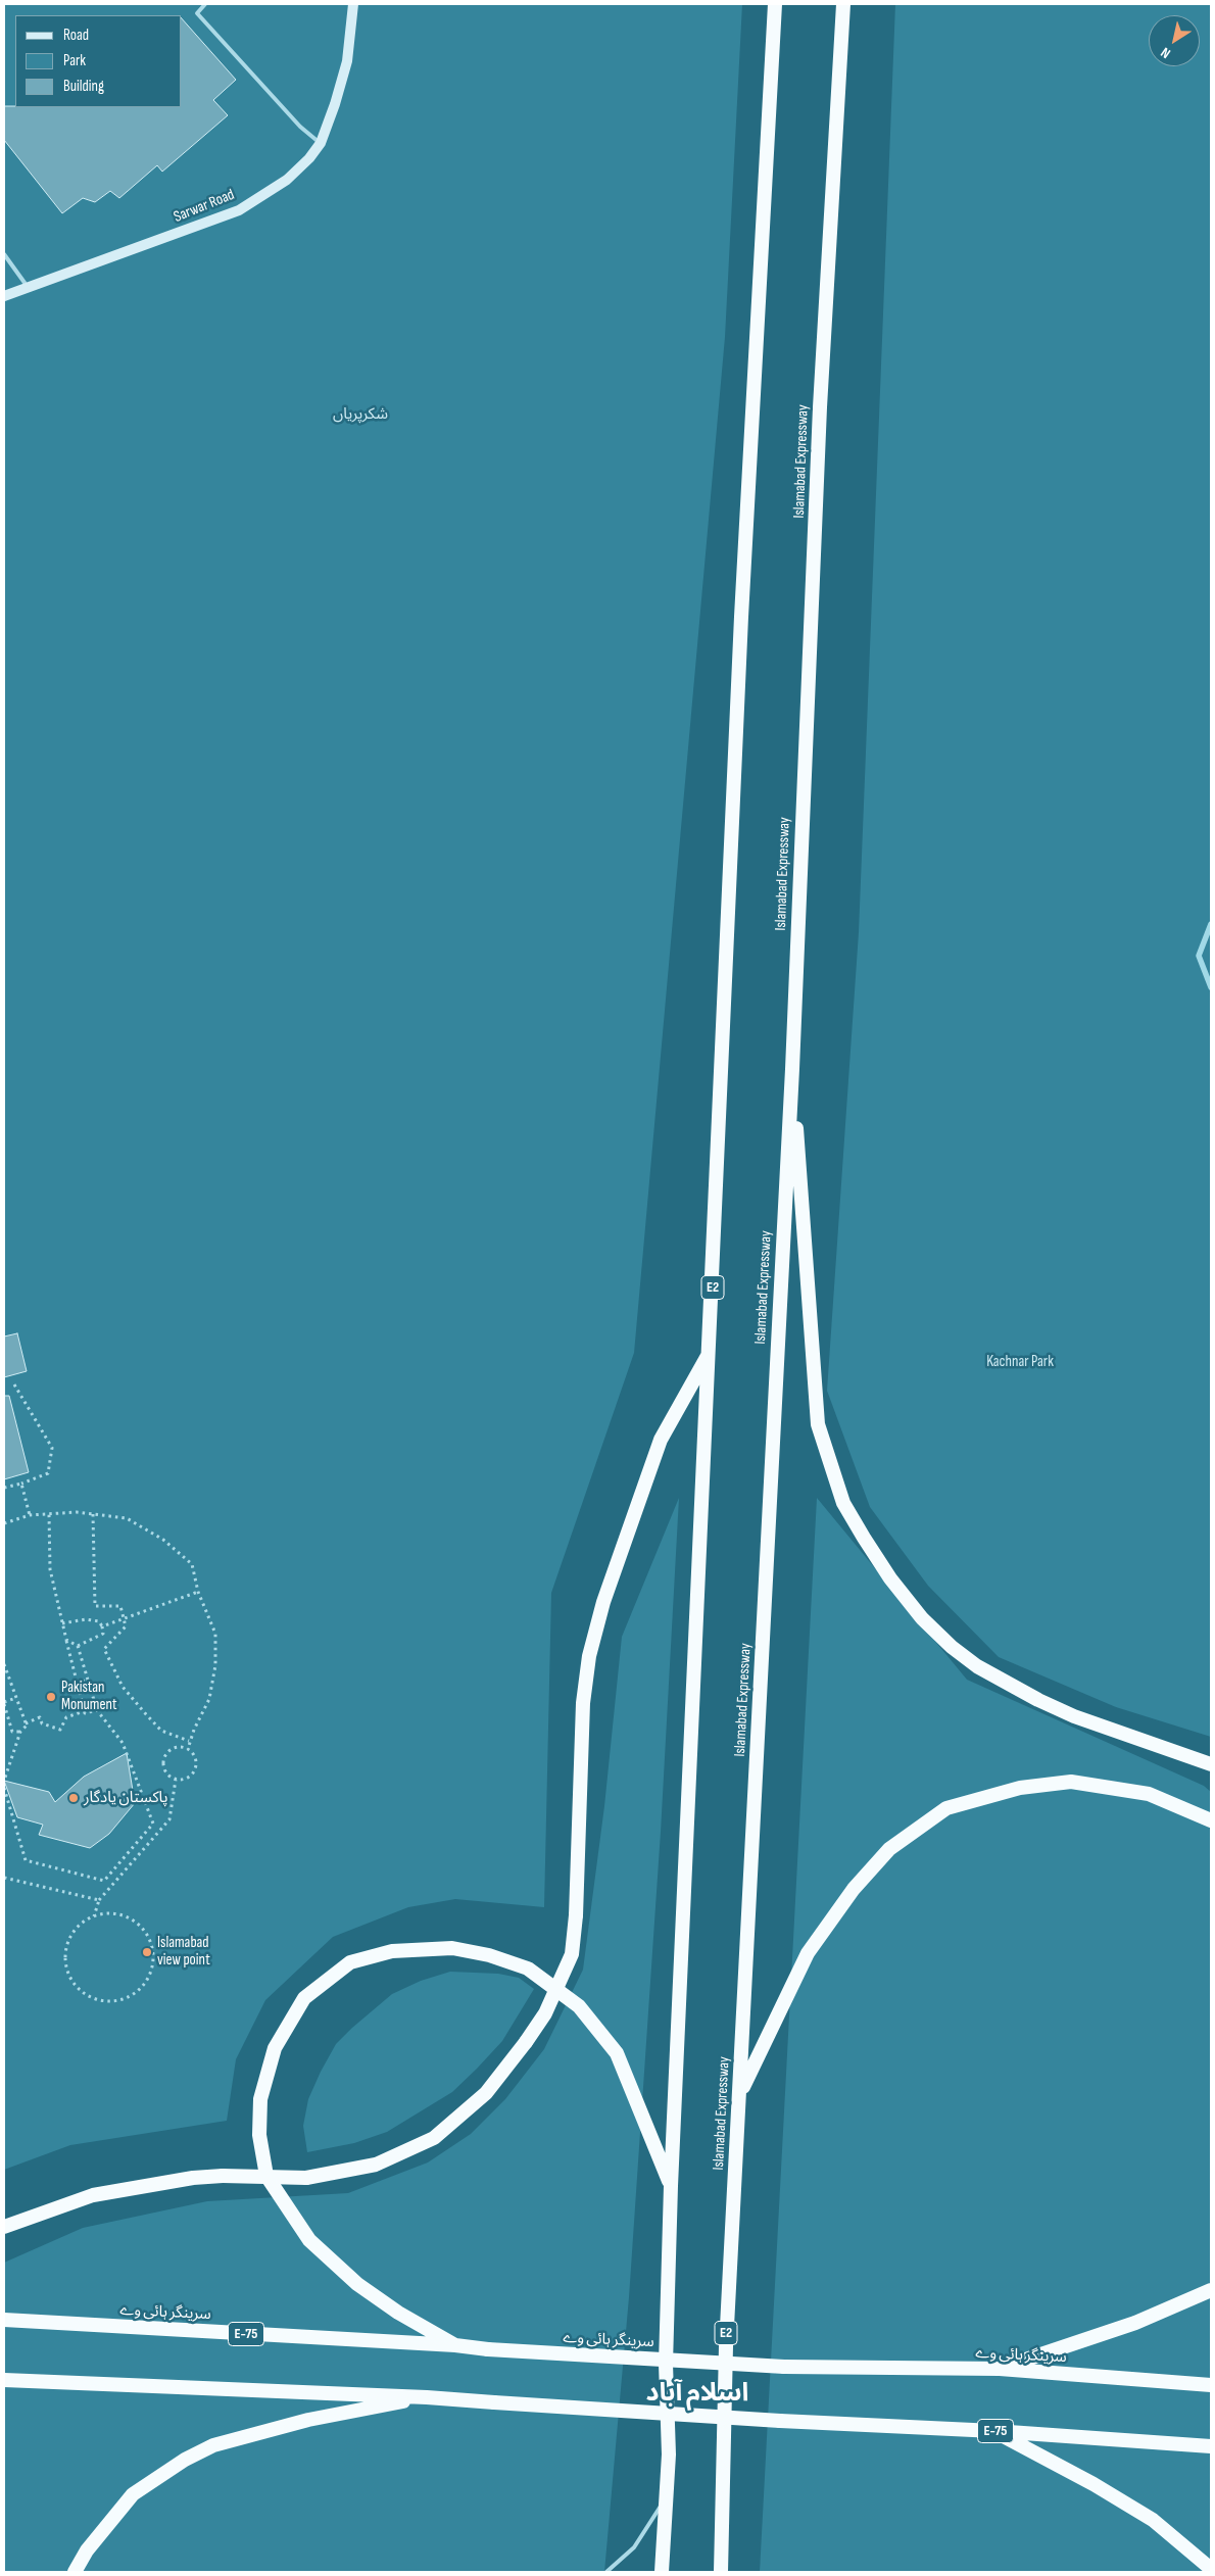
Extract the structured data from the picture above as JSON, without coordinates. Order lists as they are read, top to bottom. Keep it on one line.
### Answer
{"streets":{"highway":["Islamabad Expressway","E2","سرینگر ہائی وے","E-75"],"main road":["Sarwar Road"]},"districts":["اسلام آباد"],"parks":["شکرپریاں","Kachnar Park"],"places":["Pakistan Monument","پاکستان یادگار","Islamabad view point"],"legend":["Road","Park","Building"],"north":"bottom left"}
